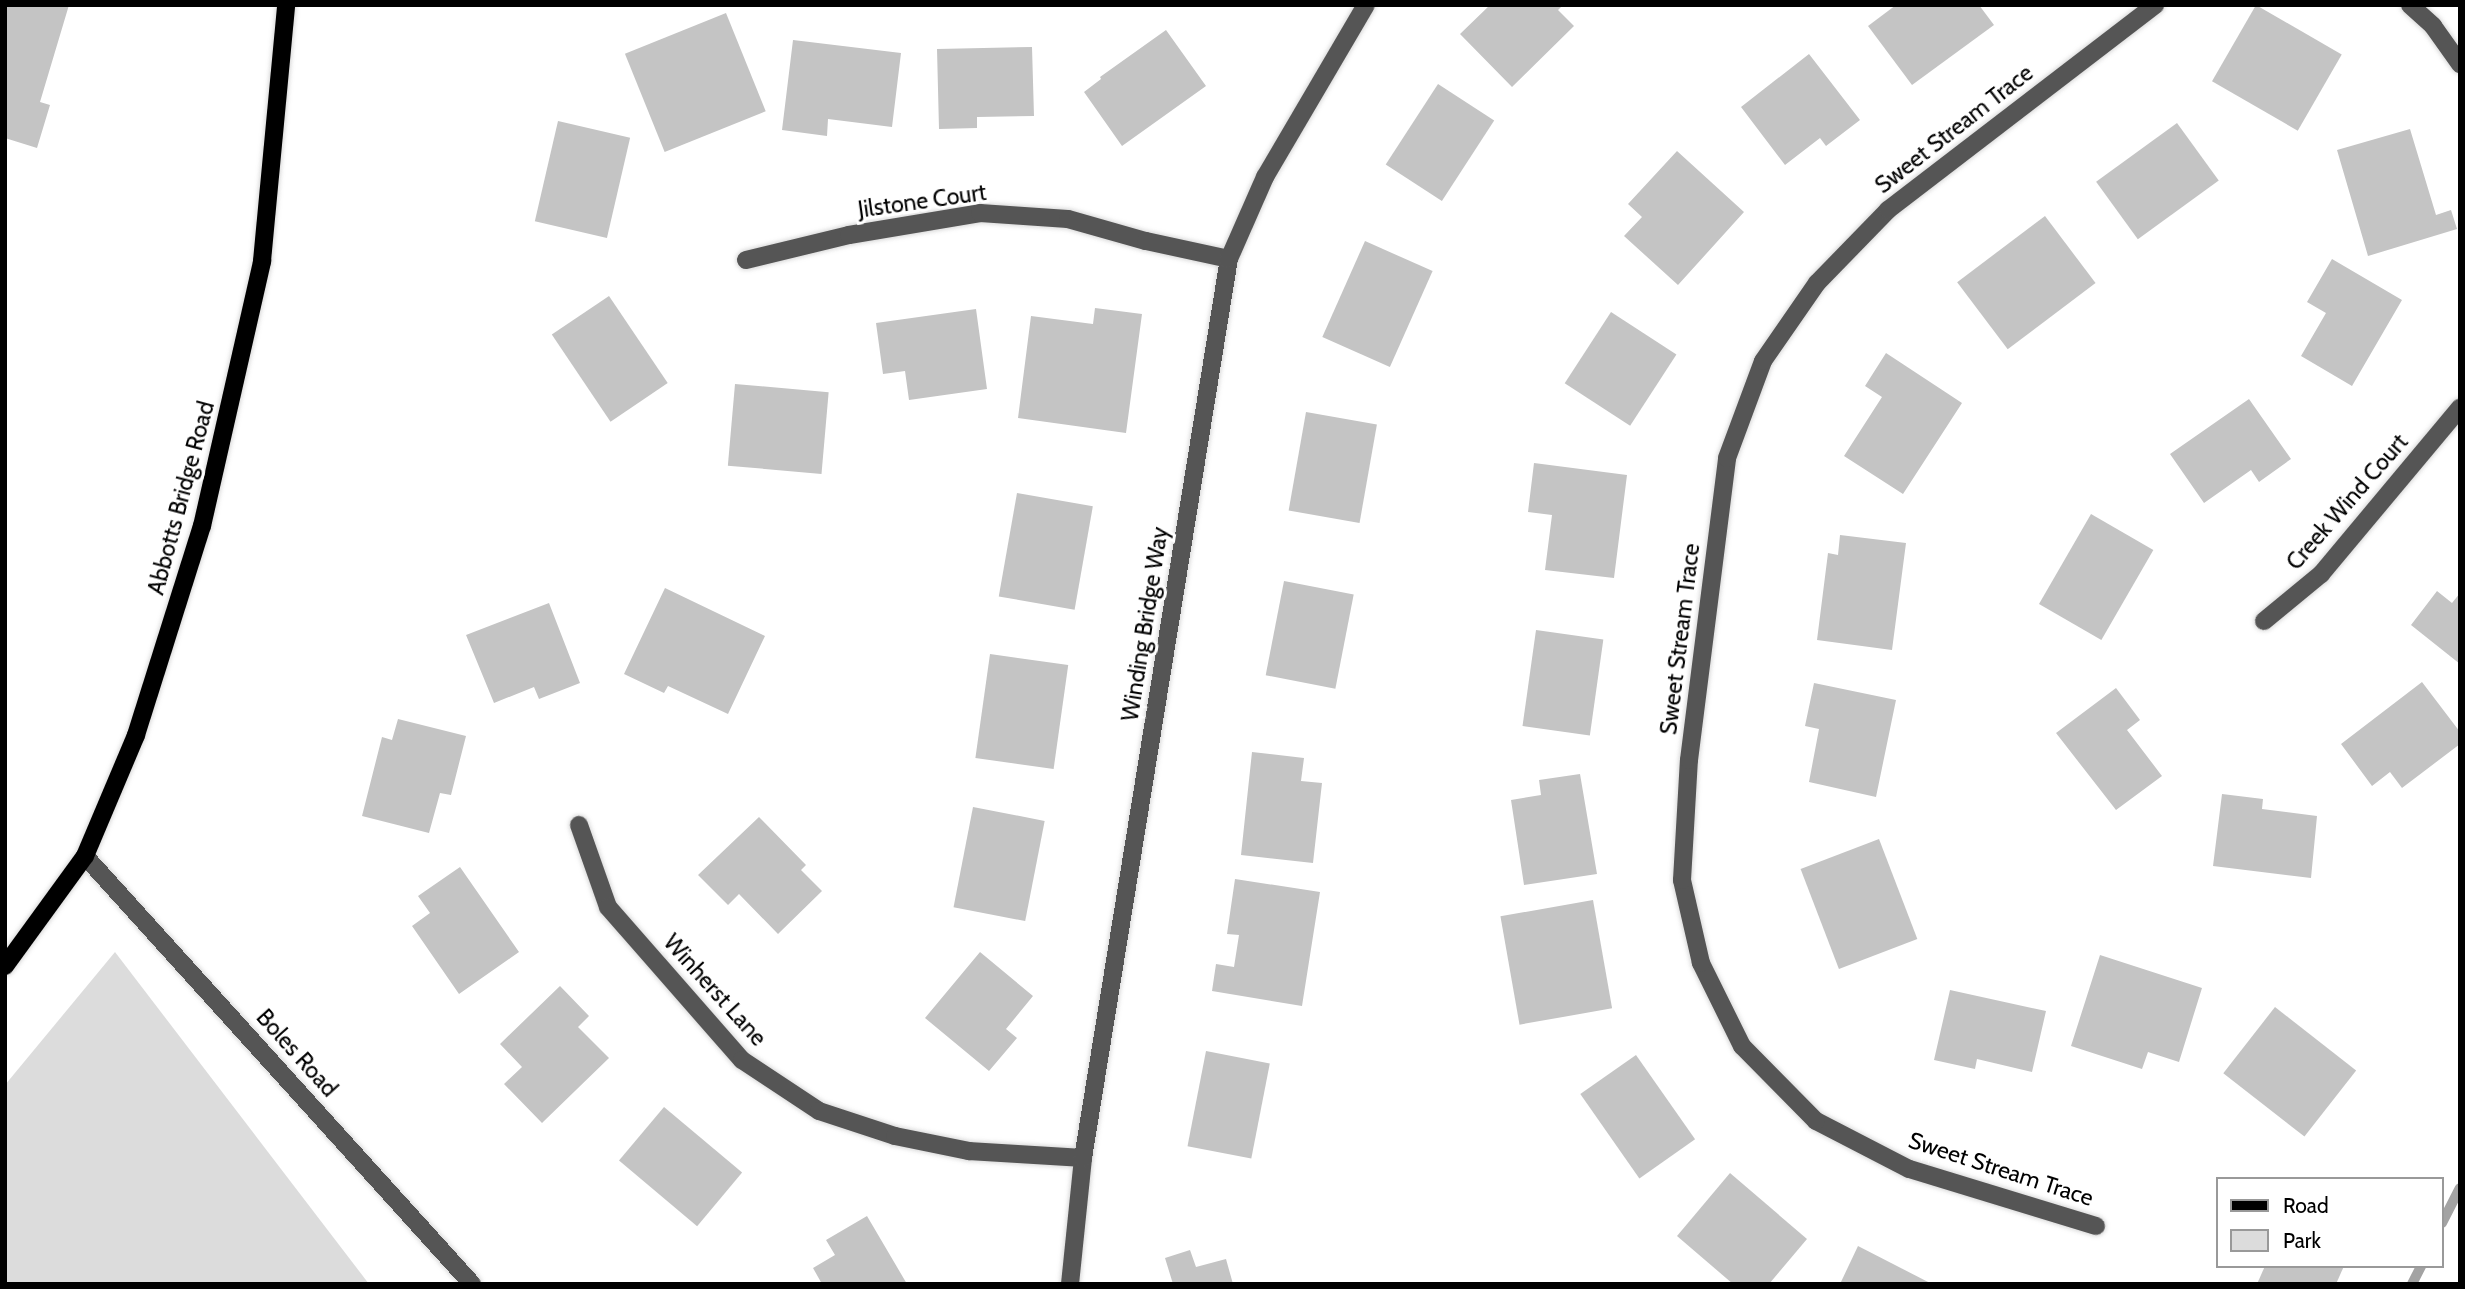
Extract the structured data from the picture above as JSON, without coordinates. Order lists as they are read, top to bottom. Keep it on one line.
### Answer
{"streets":{"main road":["Abbotts Bridge Road"],"street":["Sweet Stream Trace","Jilstone Court","Creek Wind Court","Winding Bridge Way","Winherst Lane","Boles Road"]},"crossings":[["Jilstone Court","Winding Bridge Way"],["Abbotts Bridge Road","Boles Road"],["Winding Bridge Way","Winherst Lane"]],"legend":["Road","Park"]}
